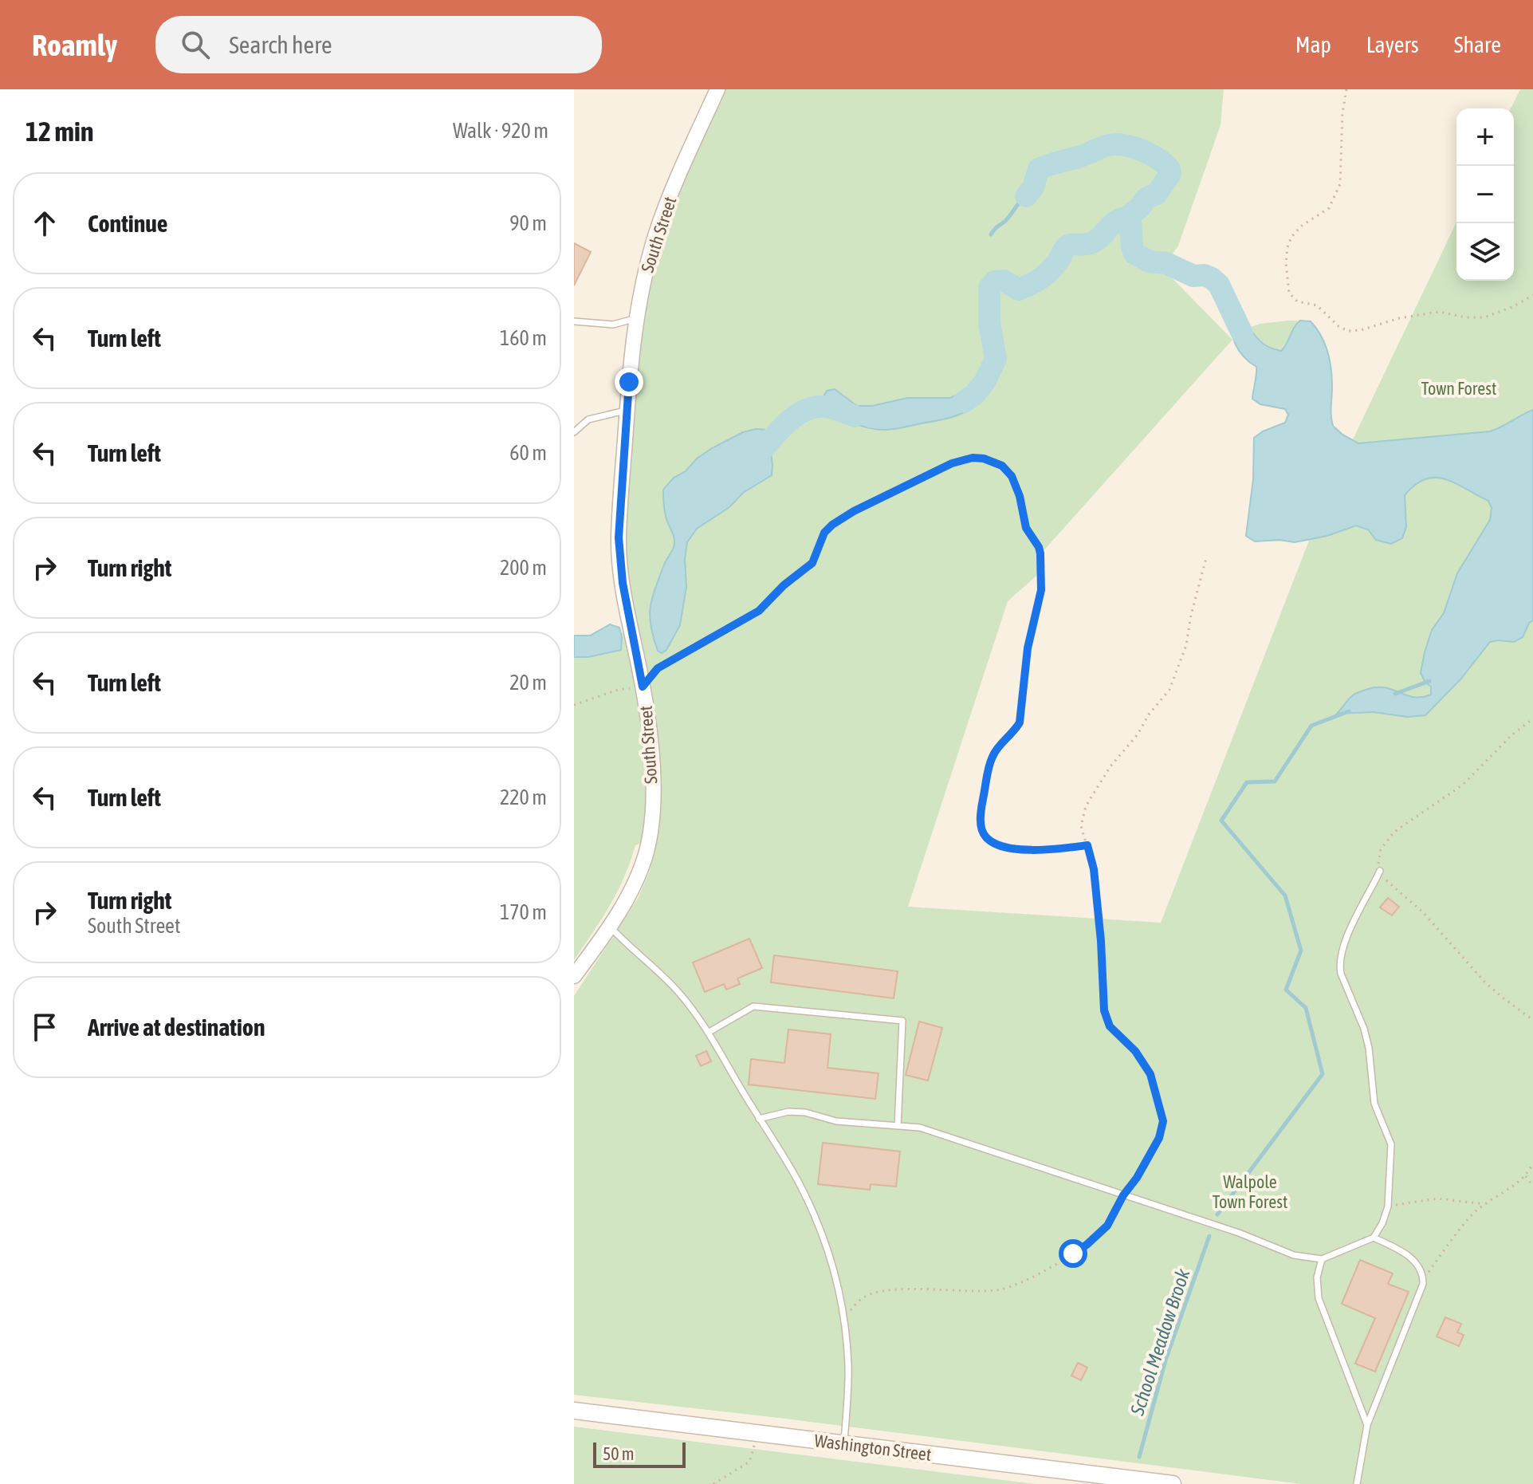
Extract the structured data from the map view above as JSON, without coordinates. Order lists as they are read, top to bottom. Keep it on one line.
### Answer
{"streets":{"main road":["Washington Street"],"street":["South Street"]},"water":["School Meadow Brook"],"parks":["Town Forest","Walpole Town Forest"],"scale_bar":"50 m","page":{"header":"Roamly","search":"Search here","nav":["Map","Layers","Share"],"heading":["12 min","Walk · 920 m"],"map_buttons":["+","−"],"list":[["Continue","90 m"],["Turn left","160 m"],["Turn left","60 m"],["Turn right","200 m"],["Turn left","20 m"],["Turn left","220 m"],["Turn right","South Street","170 m"],"Arrive at destination"],"scale":"50 m"}}
